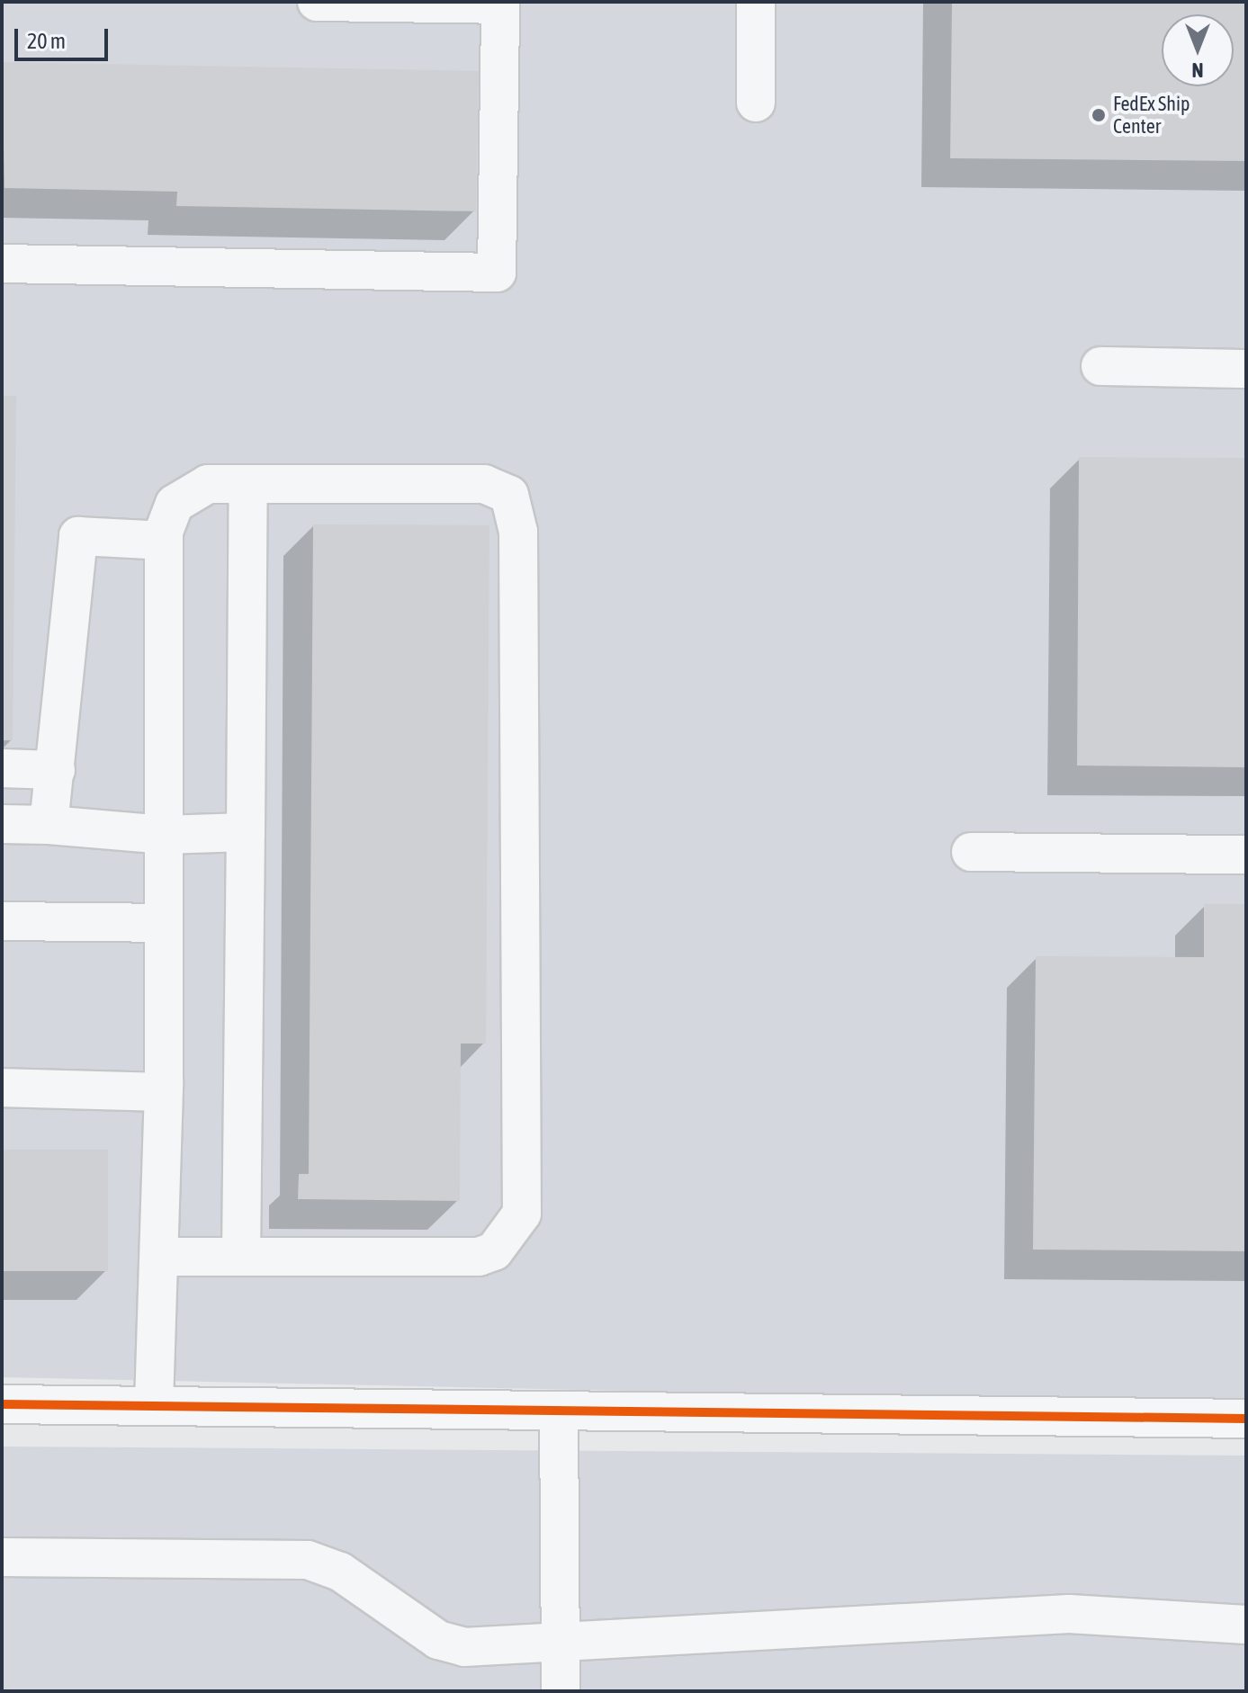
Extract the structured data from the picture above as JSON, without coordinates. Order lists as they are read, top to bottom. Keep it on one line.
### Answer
{"places":["FedEx Ship Center"],"scale_bar":"20 m","north":"bottom"}
